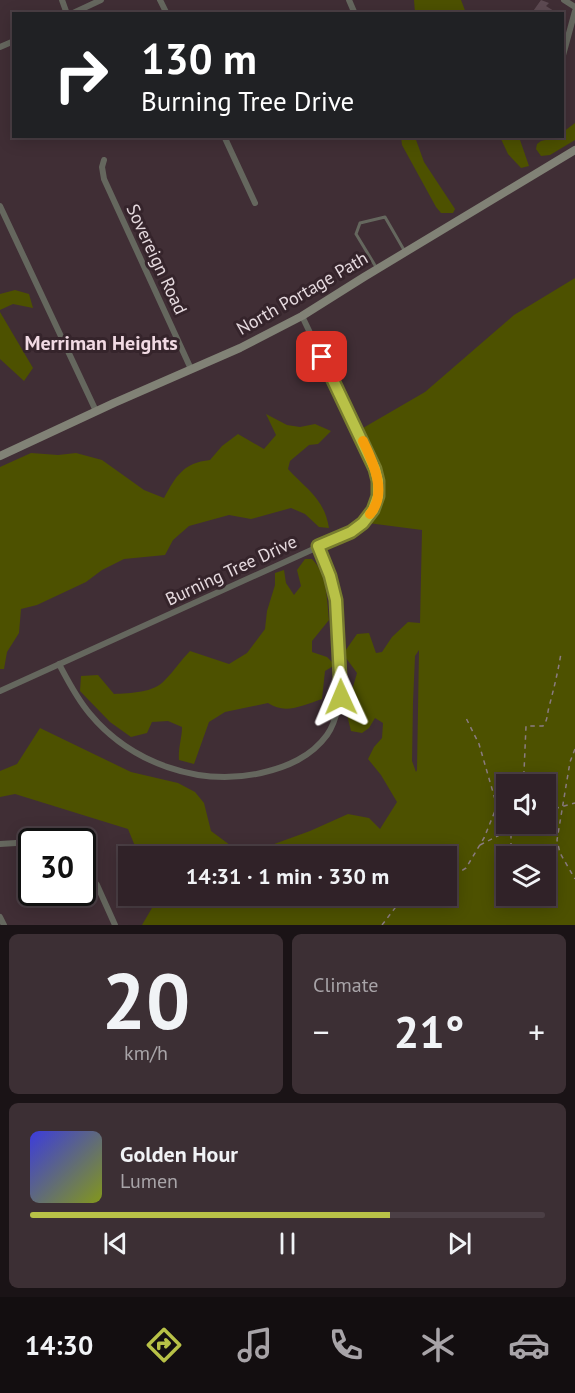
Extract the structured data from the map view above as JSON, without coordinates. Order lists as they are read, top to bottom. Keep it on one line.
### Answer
{"streets":{"main road":["North Portage Path"],"street":["Sovereign Road","Burning Tree Drive"]},"crossings":[["Sovereign Road","North Portage Path"],["North Portage Path","Burning Tree Drive"]],"districts":["Merriman Heights"],"page":{"turn":["130 m","Burning Tree Drive"],"limit":"30","trip":"14:31 · 1 min · 330 m","tile":[["20","km/h"],"Climate"],"heat":["−","21°","+"],"song":["Golden Hour","Lumen"],"tabs":"14:30"}}
